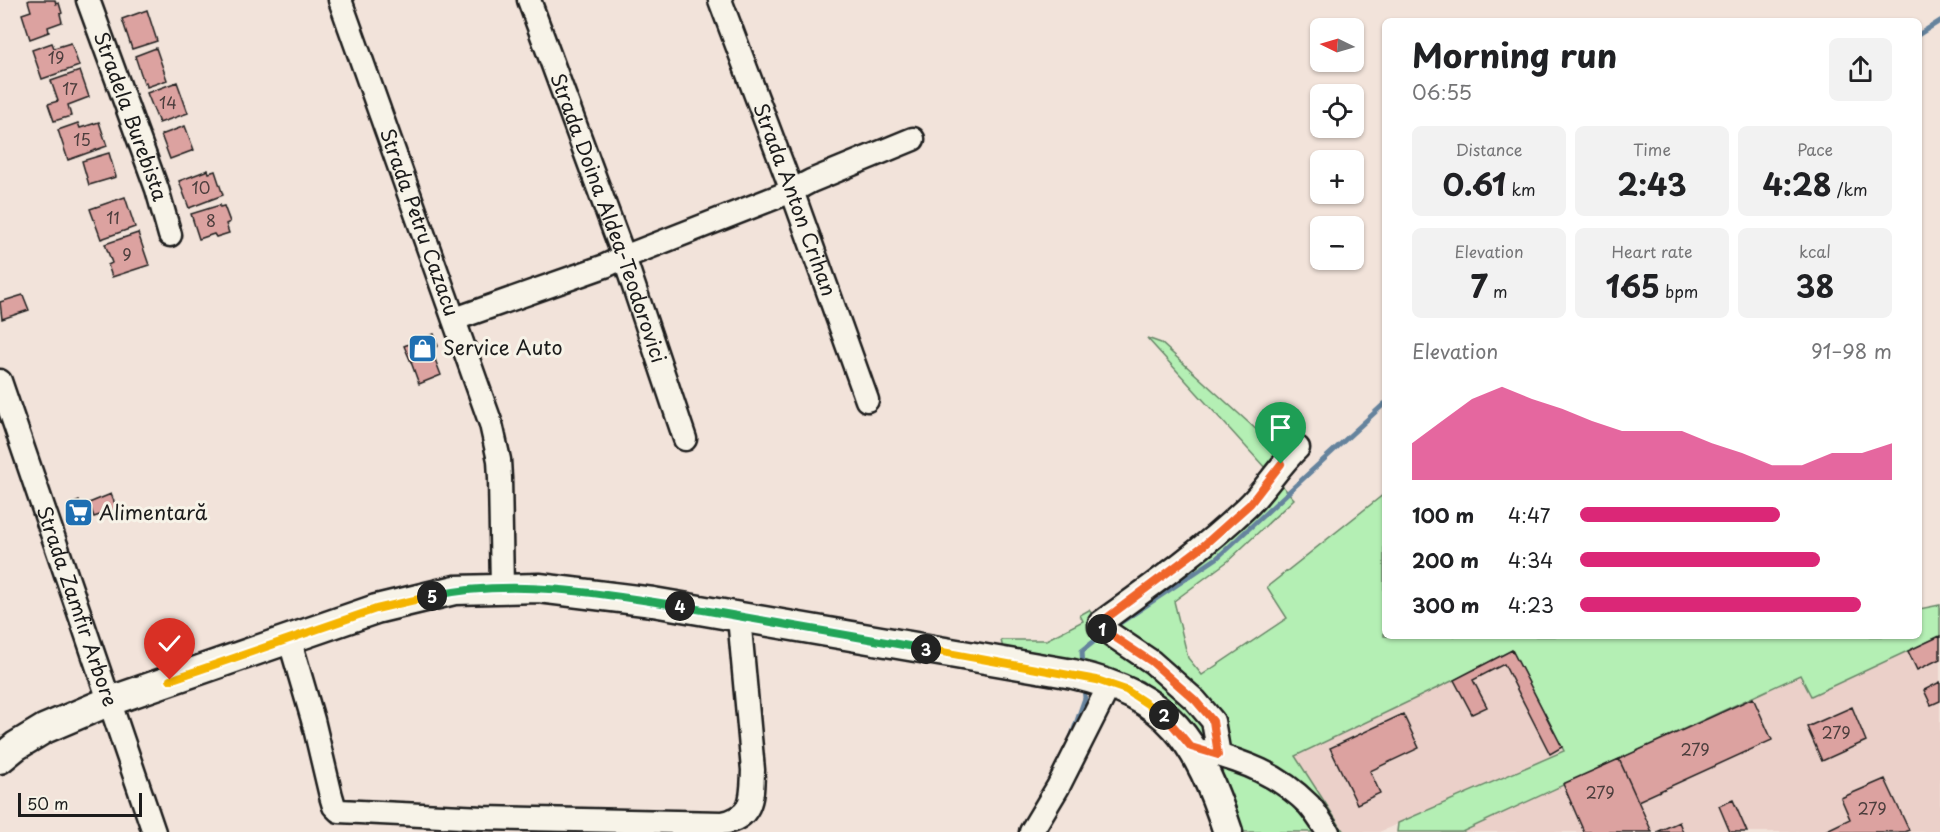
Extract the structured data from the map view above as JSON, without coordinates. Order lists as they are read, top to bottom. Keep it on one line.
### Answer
{"streets":{"street":["Stradela Burebista","Strada Anton Crihan","Strada Doina Aldea-Teodorovici","Strada Petru Cazacu","Strada Zamfir Arbore"]},"places":{"shop":["Service Auto"],"supermarket":["Alimentară"]},"house_numbers":["19","17","14","15","10","11","8","9","279","279","279","279"],"scale_bar":"50 m","north":"left","page":{"map_buttons":["+","−"],"heading":["Morning run","06:55"],"stats":[["Distance","0.61 km"],["Time","2:43"],["Pace","4:28 /km"],["Elevation","7 m"],["Heart rate","165 bpm"],["kcal","38"]],"chart":["Elevation","91–98 m"],"list":[{"name":"100 m","note":"4:47"},{"name":"200 m","note":"4:34"},{"name":"300 m","note":"4:23"}],"pins":["5","4","1","3","2"],"scale":"50 m"}}
